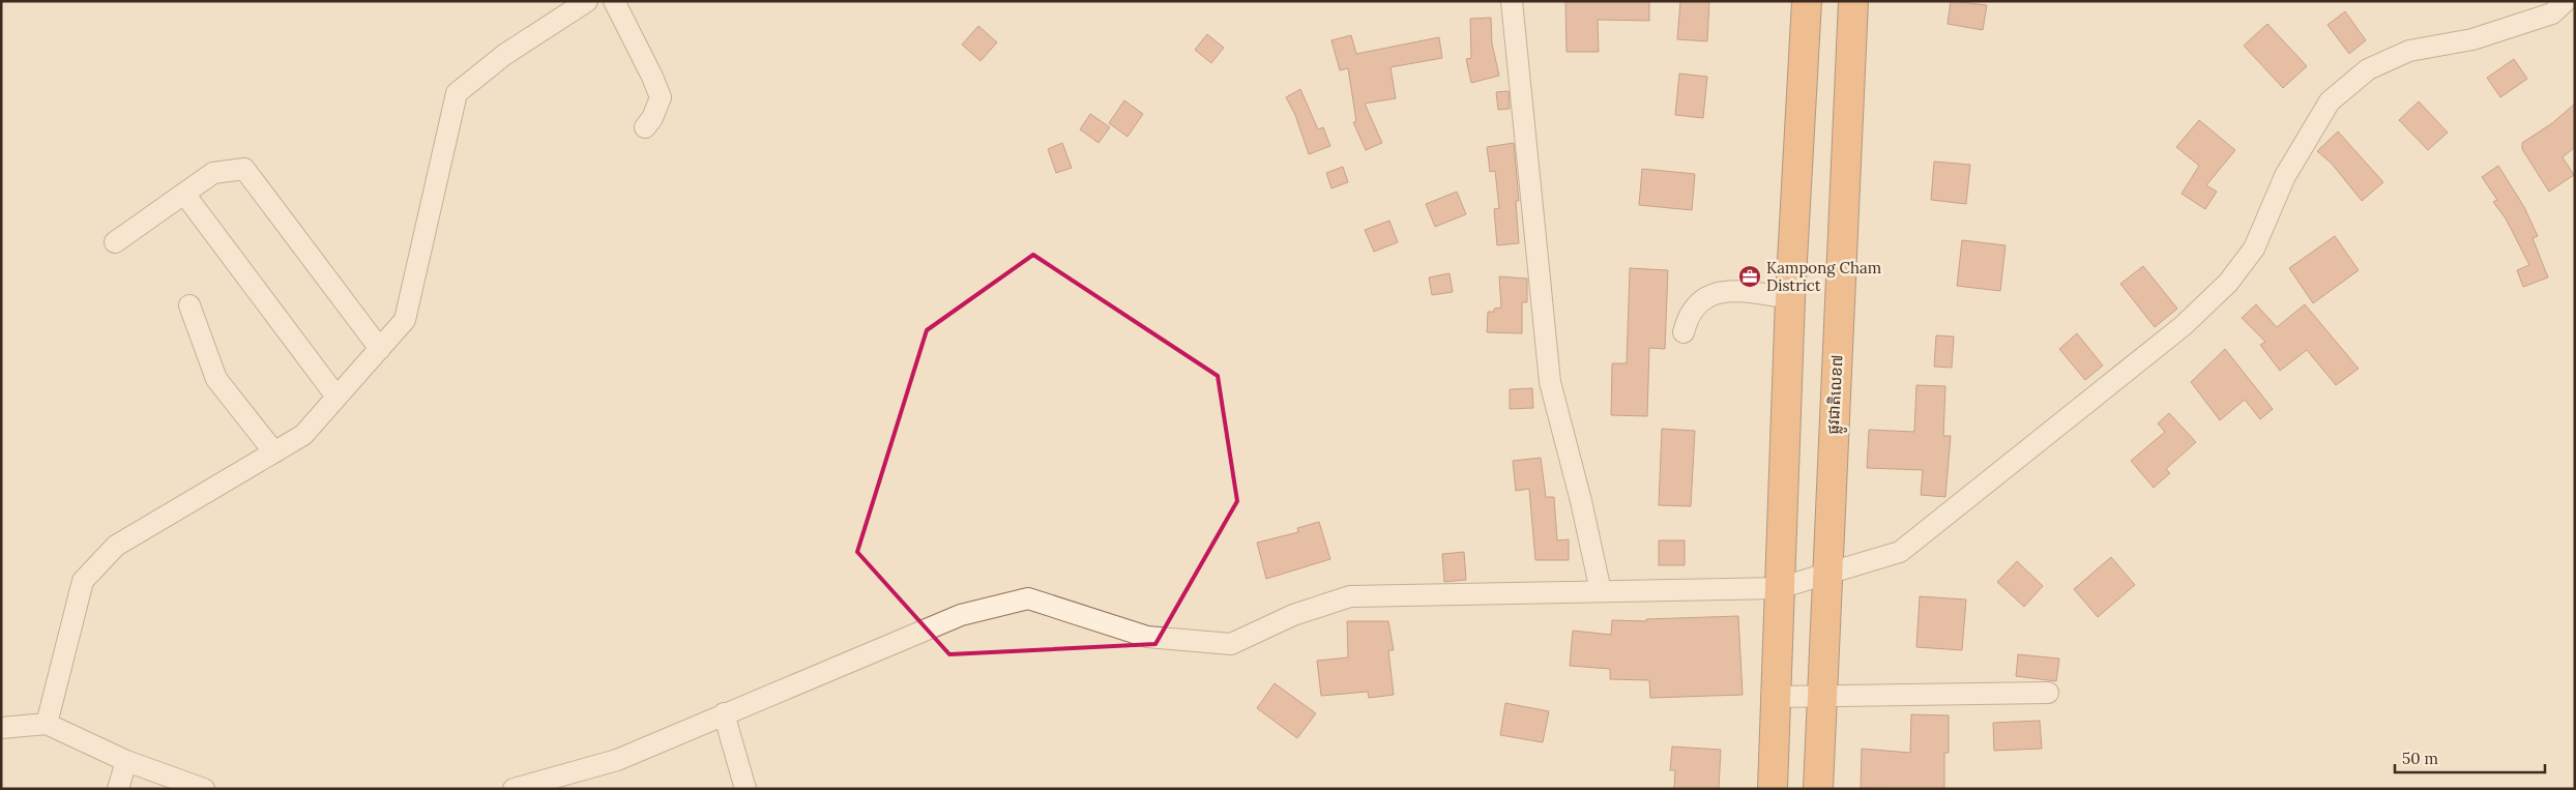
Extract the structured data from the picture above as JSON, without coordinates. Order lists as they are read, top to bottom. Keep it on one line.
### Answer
{"streets":{"highway":["ផ្លូវជាតិលេខ៧"]},"places":{"office":["Kampong Cham District"]},"scale_bar":"50 m"}
